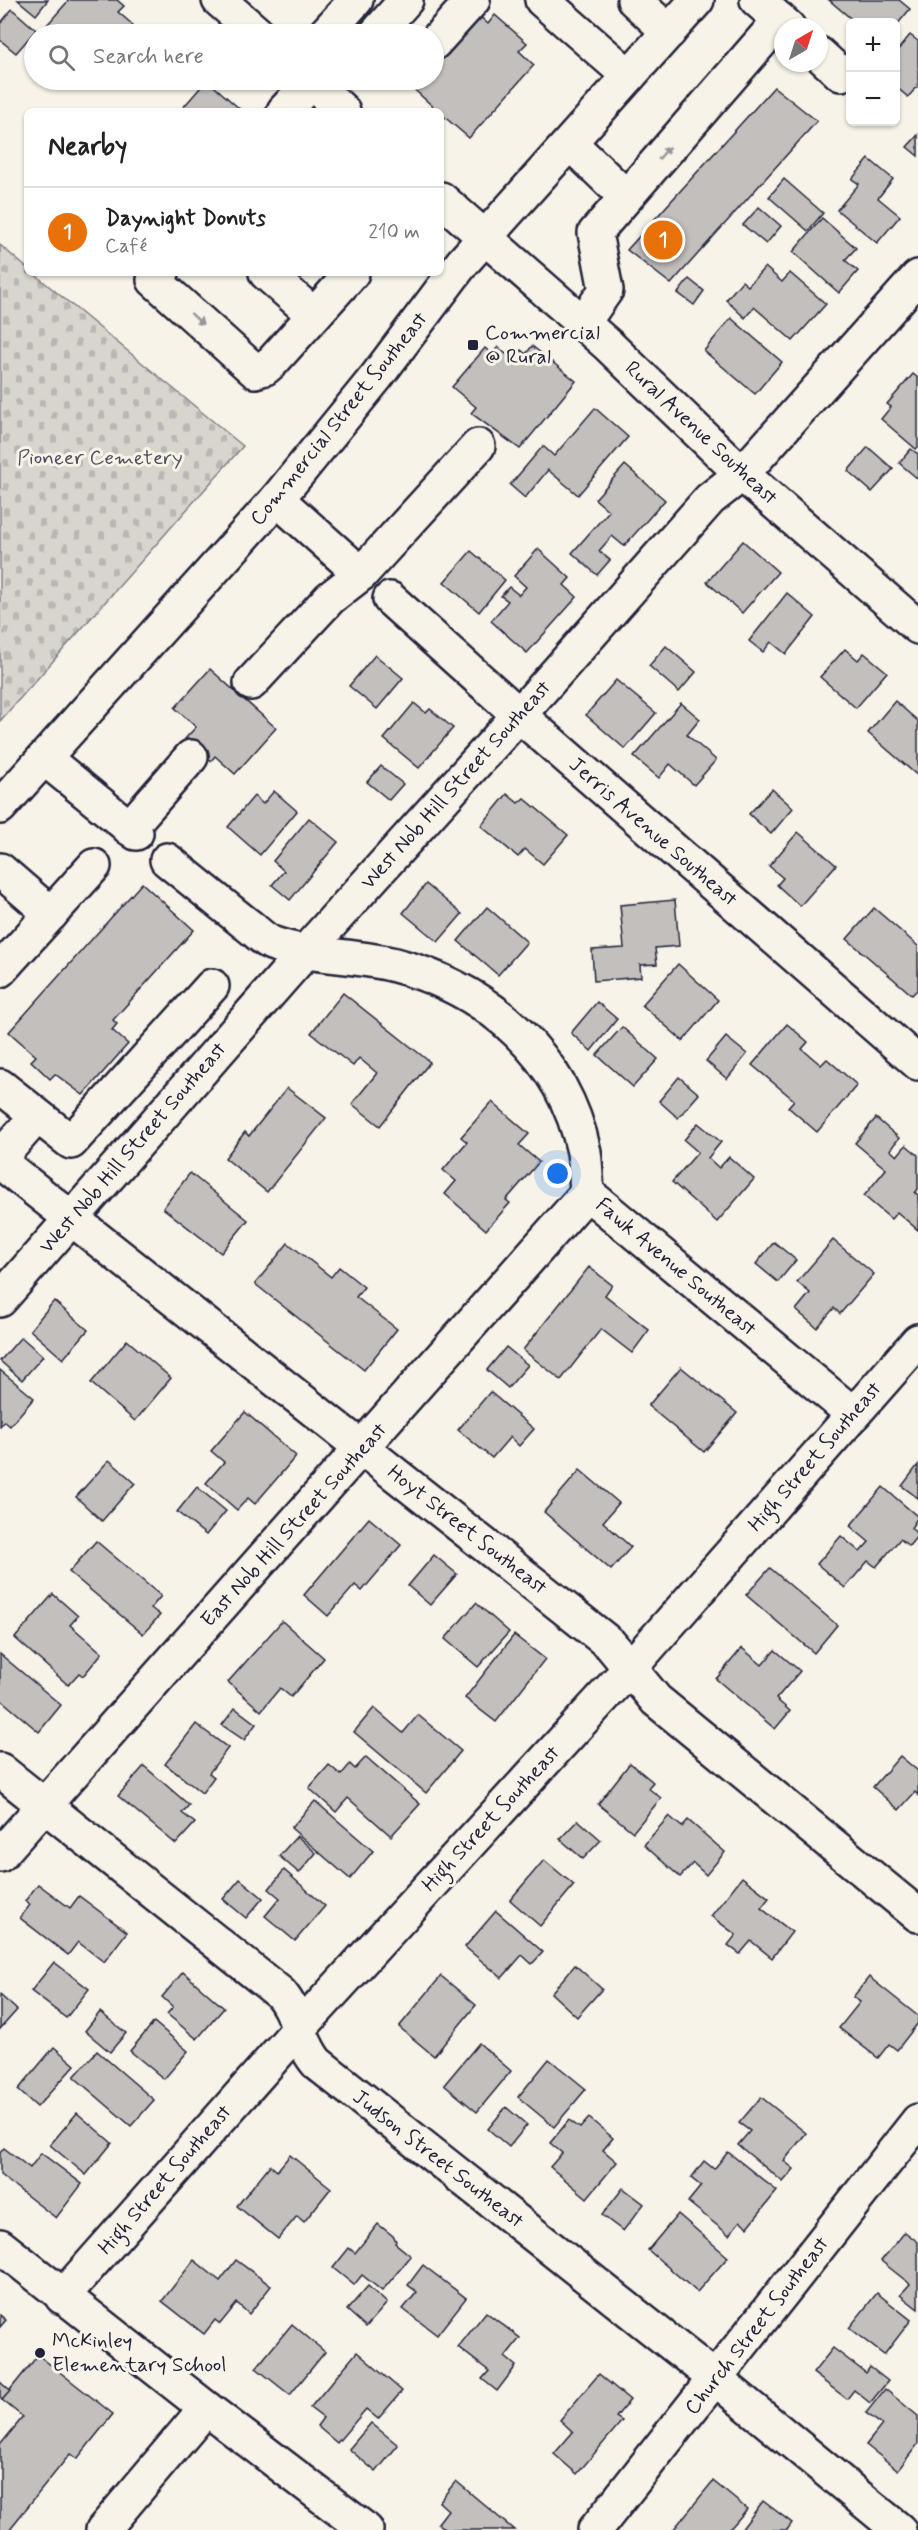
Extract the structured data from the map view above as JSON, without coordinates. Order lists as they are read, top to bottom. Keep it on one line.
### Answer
{"streets":{"street":["Commercial Street Southeast","Rural Avenue Southeast","West Nob Hill Street Southeast","Jerris Avenue Southeast","Fawk Avenue Southeast","High Street Southeast","East Nob Hill Street Southeast","Hoyt Street Southeast","Judson Street Southeast","Church Street Southeast"]},"crossings":[["Commercial Street Southeast","Rural Avenue Southeast"],["Rural Avenue Southeast","West Nob Hill Street Southeast"],["West Nob Hill Street Southeast","Jerris Avenue Southeast"],["West Nob Hill Street Southeast","Fawk Avenue Southeast"],["West Nob Hill Street Southeast","Hoyt Street Southeast"],["Fawk Avenue Southeast","High Street Southeast"],["Fawk Avenue Southeast","East Nob Hill Street Southeast"],["High Street Southeast","Hoyt Street Southeast"],["High Street Southeast","Judson Street Southeast"],["East Nob Hill Street Southeast","Hoyt Street Southeast"],["East Nob Hill Street Southeast","Judson Street Southeast"],["Judson Street Southeast","Church Street Southeast"]],"parks":["Pioneer Cemetery"],"places":{"transit":["Commercial @ Rural"],"other":["McKinley Elementary School"]},"north":"top right","page":{"map_buttons":["+","−"],"search":"Search here","heading":"Nearby","list":[{"mark":"1","name":"Daynight Donuts","note":"Café","value":"210 m"}],"pins":"1"}}
